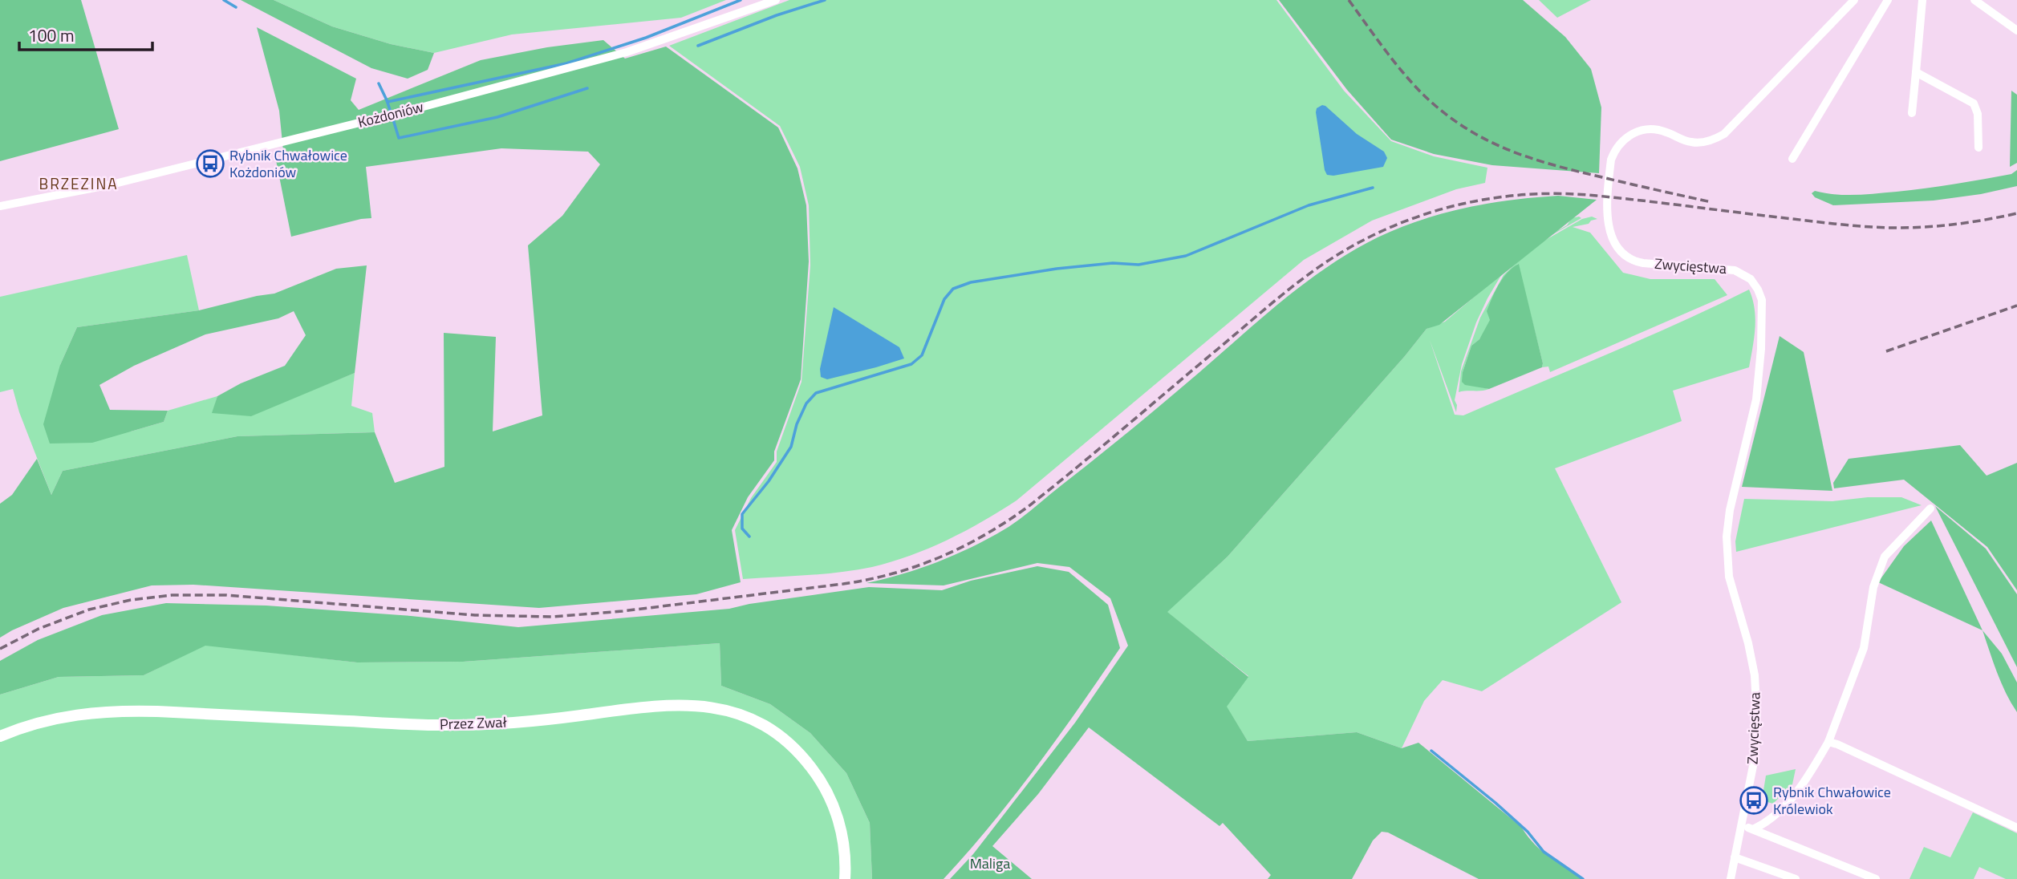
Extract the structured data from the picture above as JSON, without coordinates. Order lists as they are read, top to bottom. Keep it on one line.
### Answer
{"streets":{"street":["Kożdoniów","Zwycięstwa","Przez Zwał"]},"districts":["BRZEZINA"],"parks":["Maliga"],"places":{"bus stop":["Rybnik Chwałowice Kożdoniów","Rybnik Chwałowice Królewiok"]},"scale_bar":"100 m"}
